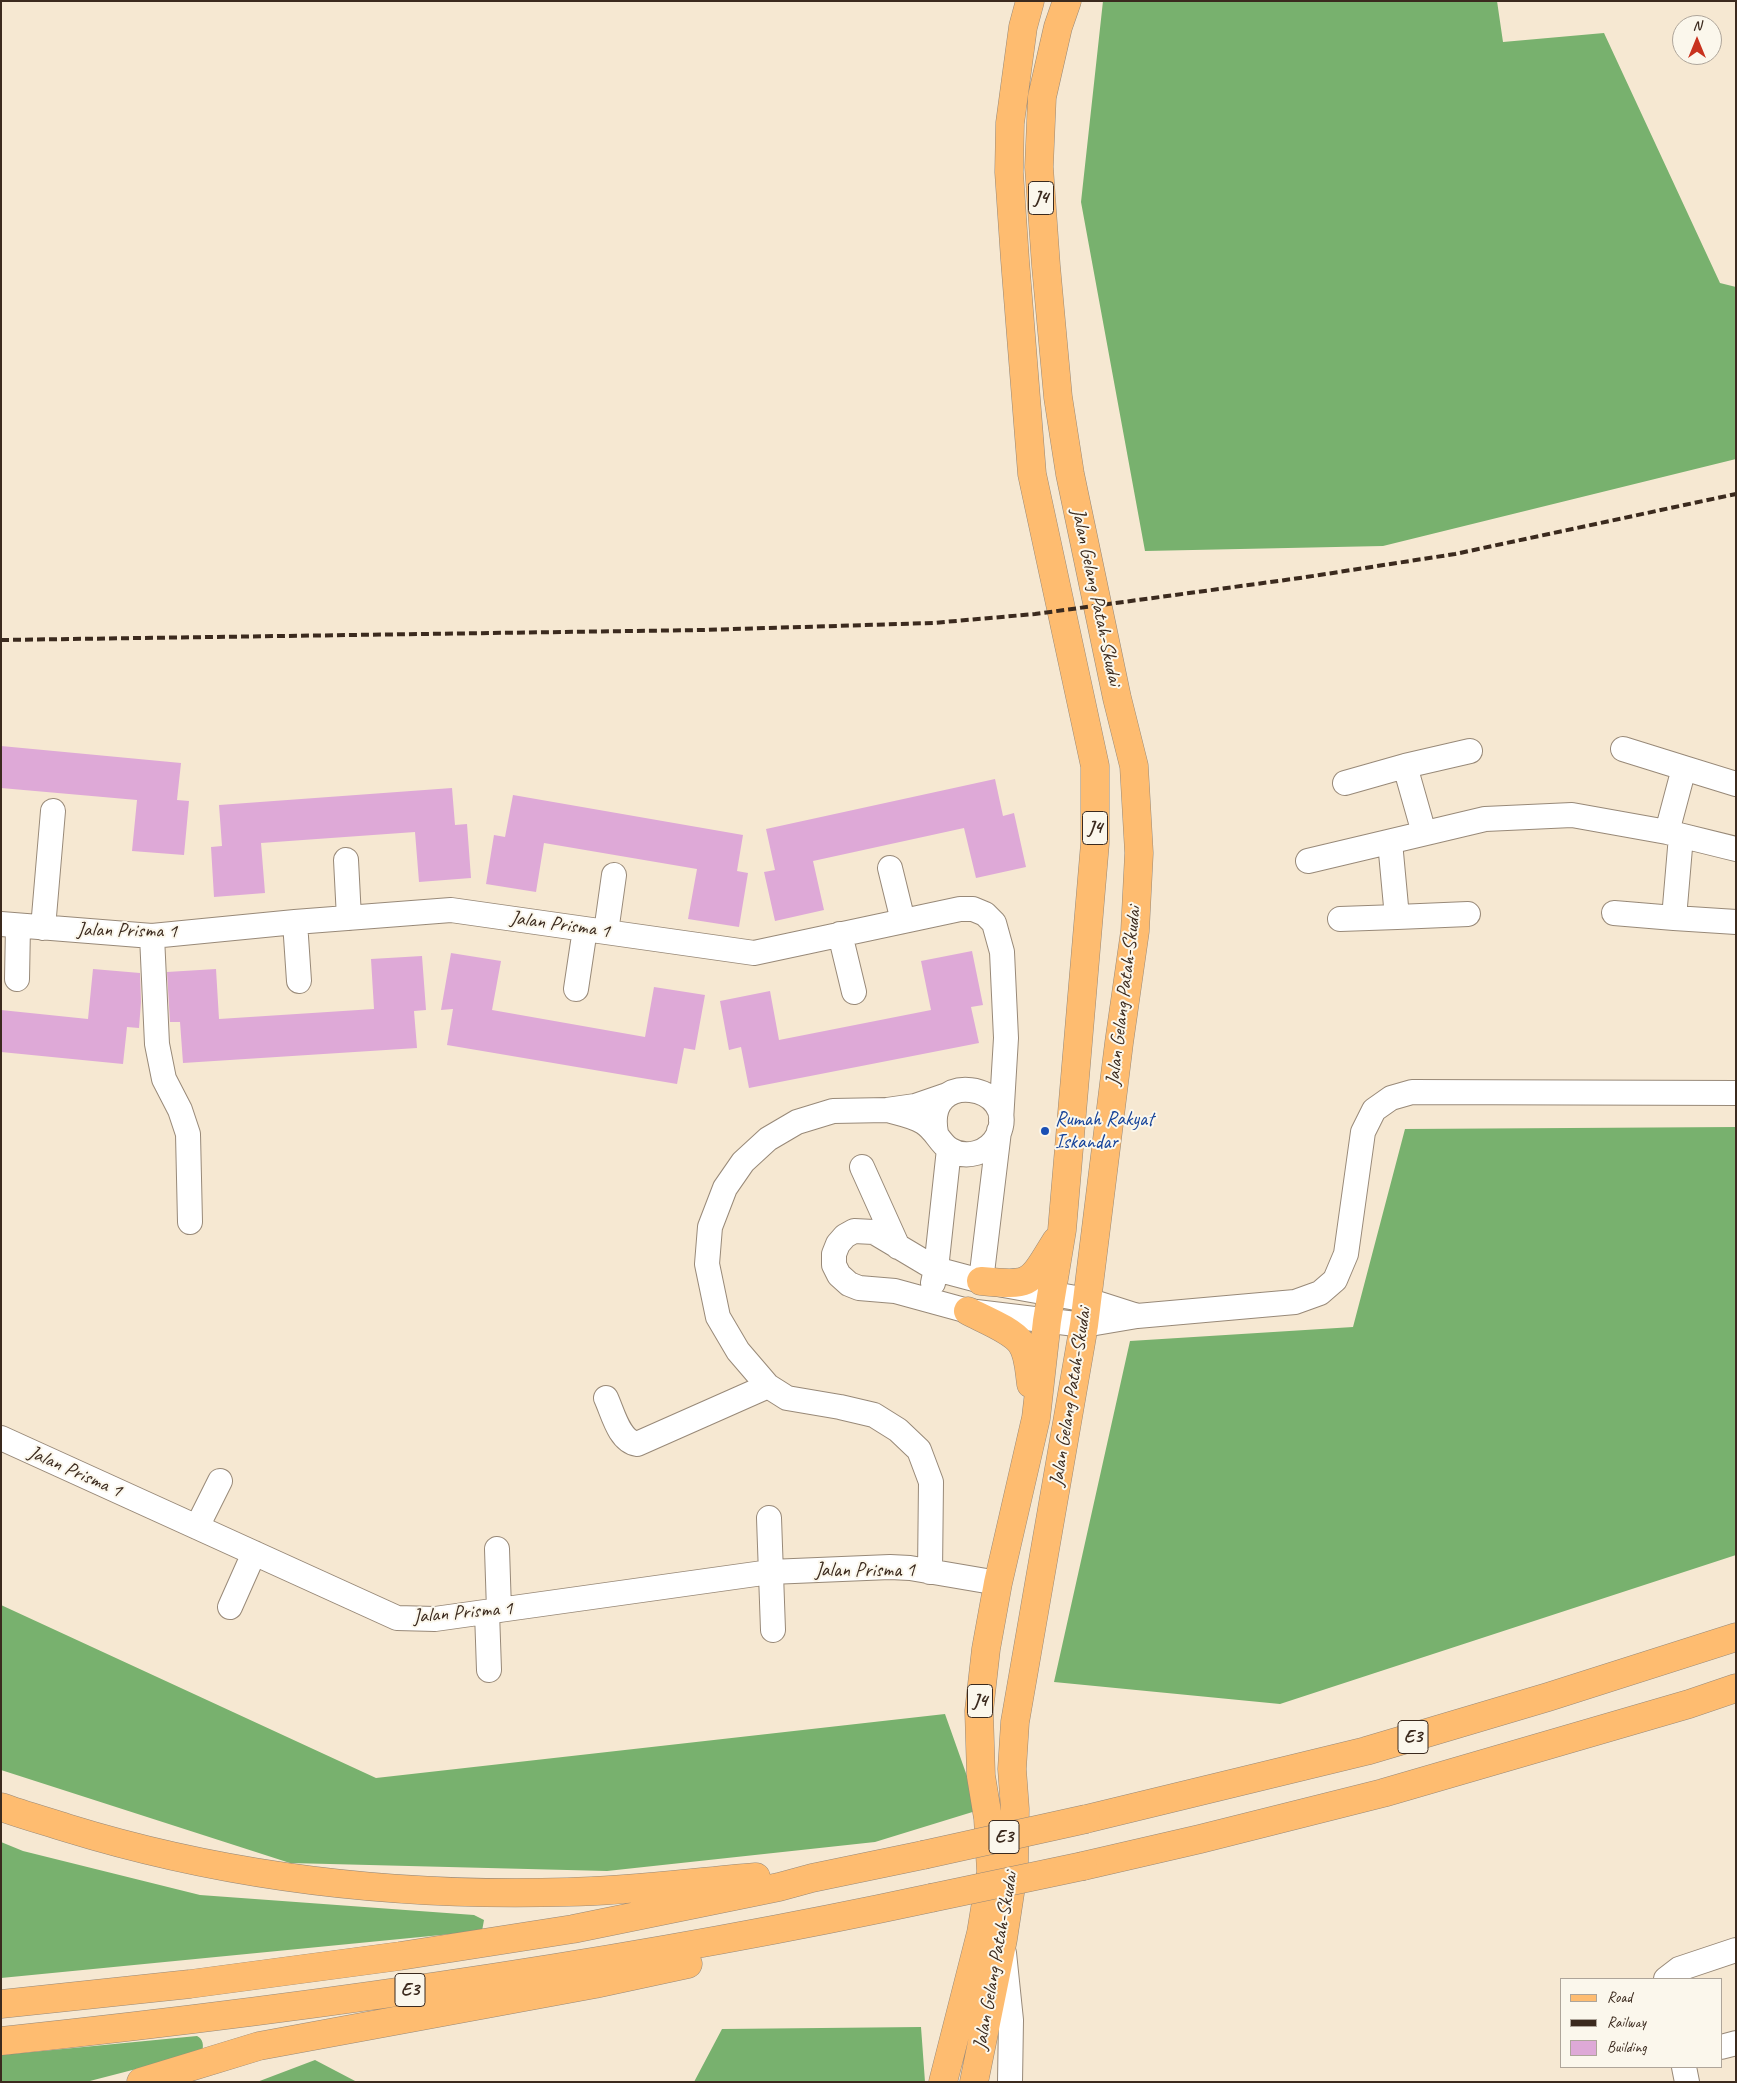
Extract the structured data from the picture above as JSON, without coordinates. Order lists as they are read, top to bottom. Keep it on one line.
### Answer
{"streets":{"main road":["J4","Jalan Gelang Patah-Skudai","E3"],"street":["Jalan Prisma 1"]},"crossings":[["Jalan Gelang Patah-Skudai","Jalan Prisma 1"]],"places":["Rumah Rakyat Iskandar"],"legend":["Road","Railway","Building"],"north":"top"}
